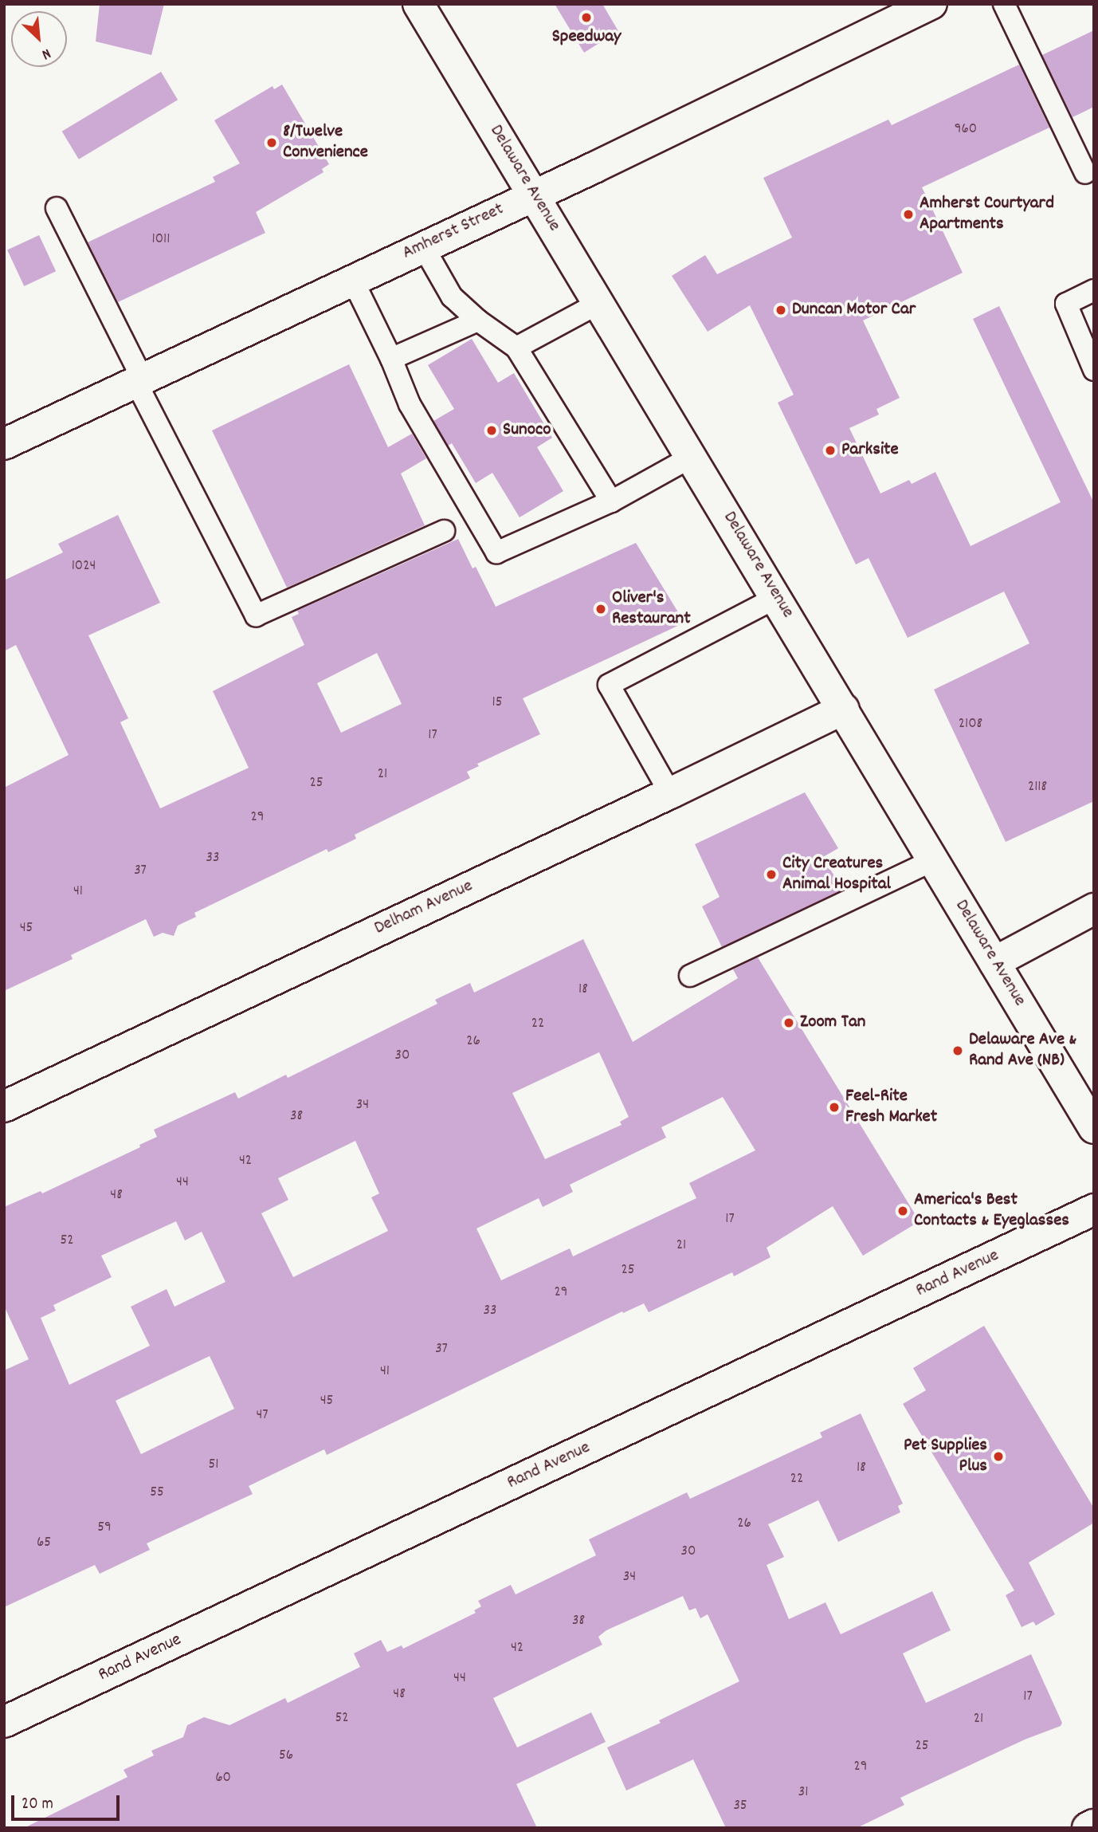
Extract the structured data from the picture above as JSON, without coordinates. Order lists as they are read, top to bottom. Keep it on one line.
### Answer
{"streets":{"street":["Delaware Avenue","Amherst Street","Delham Avenue","Rand Avenue"]},"crossings":[["Delaware Avenue","Amherst Street"],["Delaware Avenue","Delham Avenue"]],"places":["Speedway","8/Twelve Convenience","Amherst Courtyard Apartments","Duncan Motor Car","Sunoco","Parksite","Oliver's Restaurant","City Creatures Animal Hospital","Zoom Tan","Delaware Ave & Rand Ave (NB)","Feel-Rite Fresh Market","America's Best Contacts & Eyeglasses","Pet Supplies Plus"],"house_numbers":["960","1011","1024","15","2108","17","21","25","2118","29","33","37","41","45","18","22","26","30","34","38","42","44","48","17","52","21","25","29","33","37","41","45","47","51","18","22","55","26","59","65","30","34","38","42","44","48","17","52","21","25","56","29","60","31","35"],"scale_bar":"20 m","north":"bottom right"}
